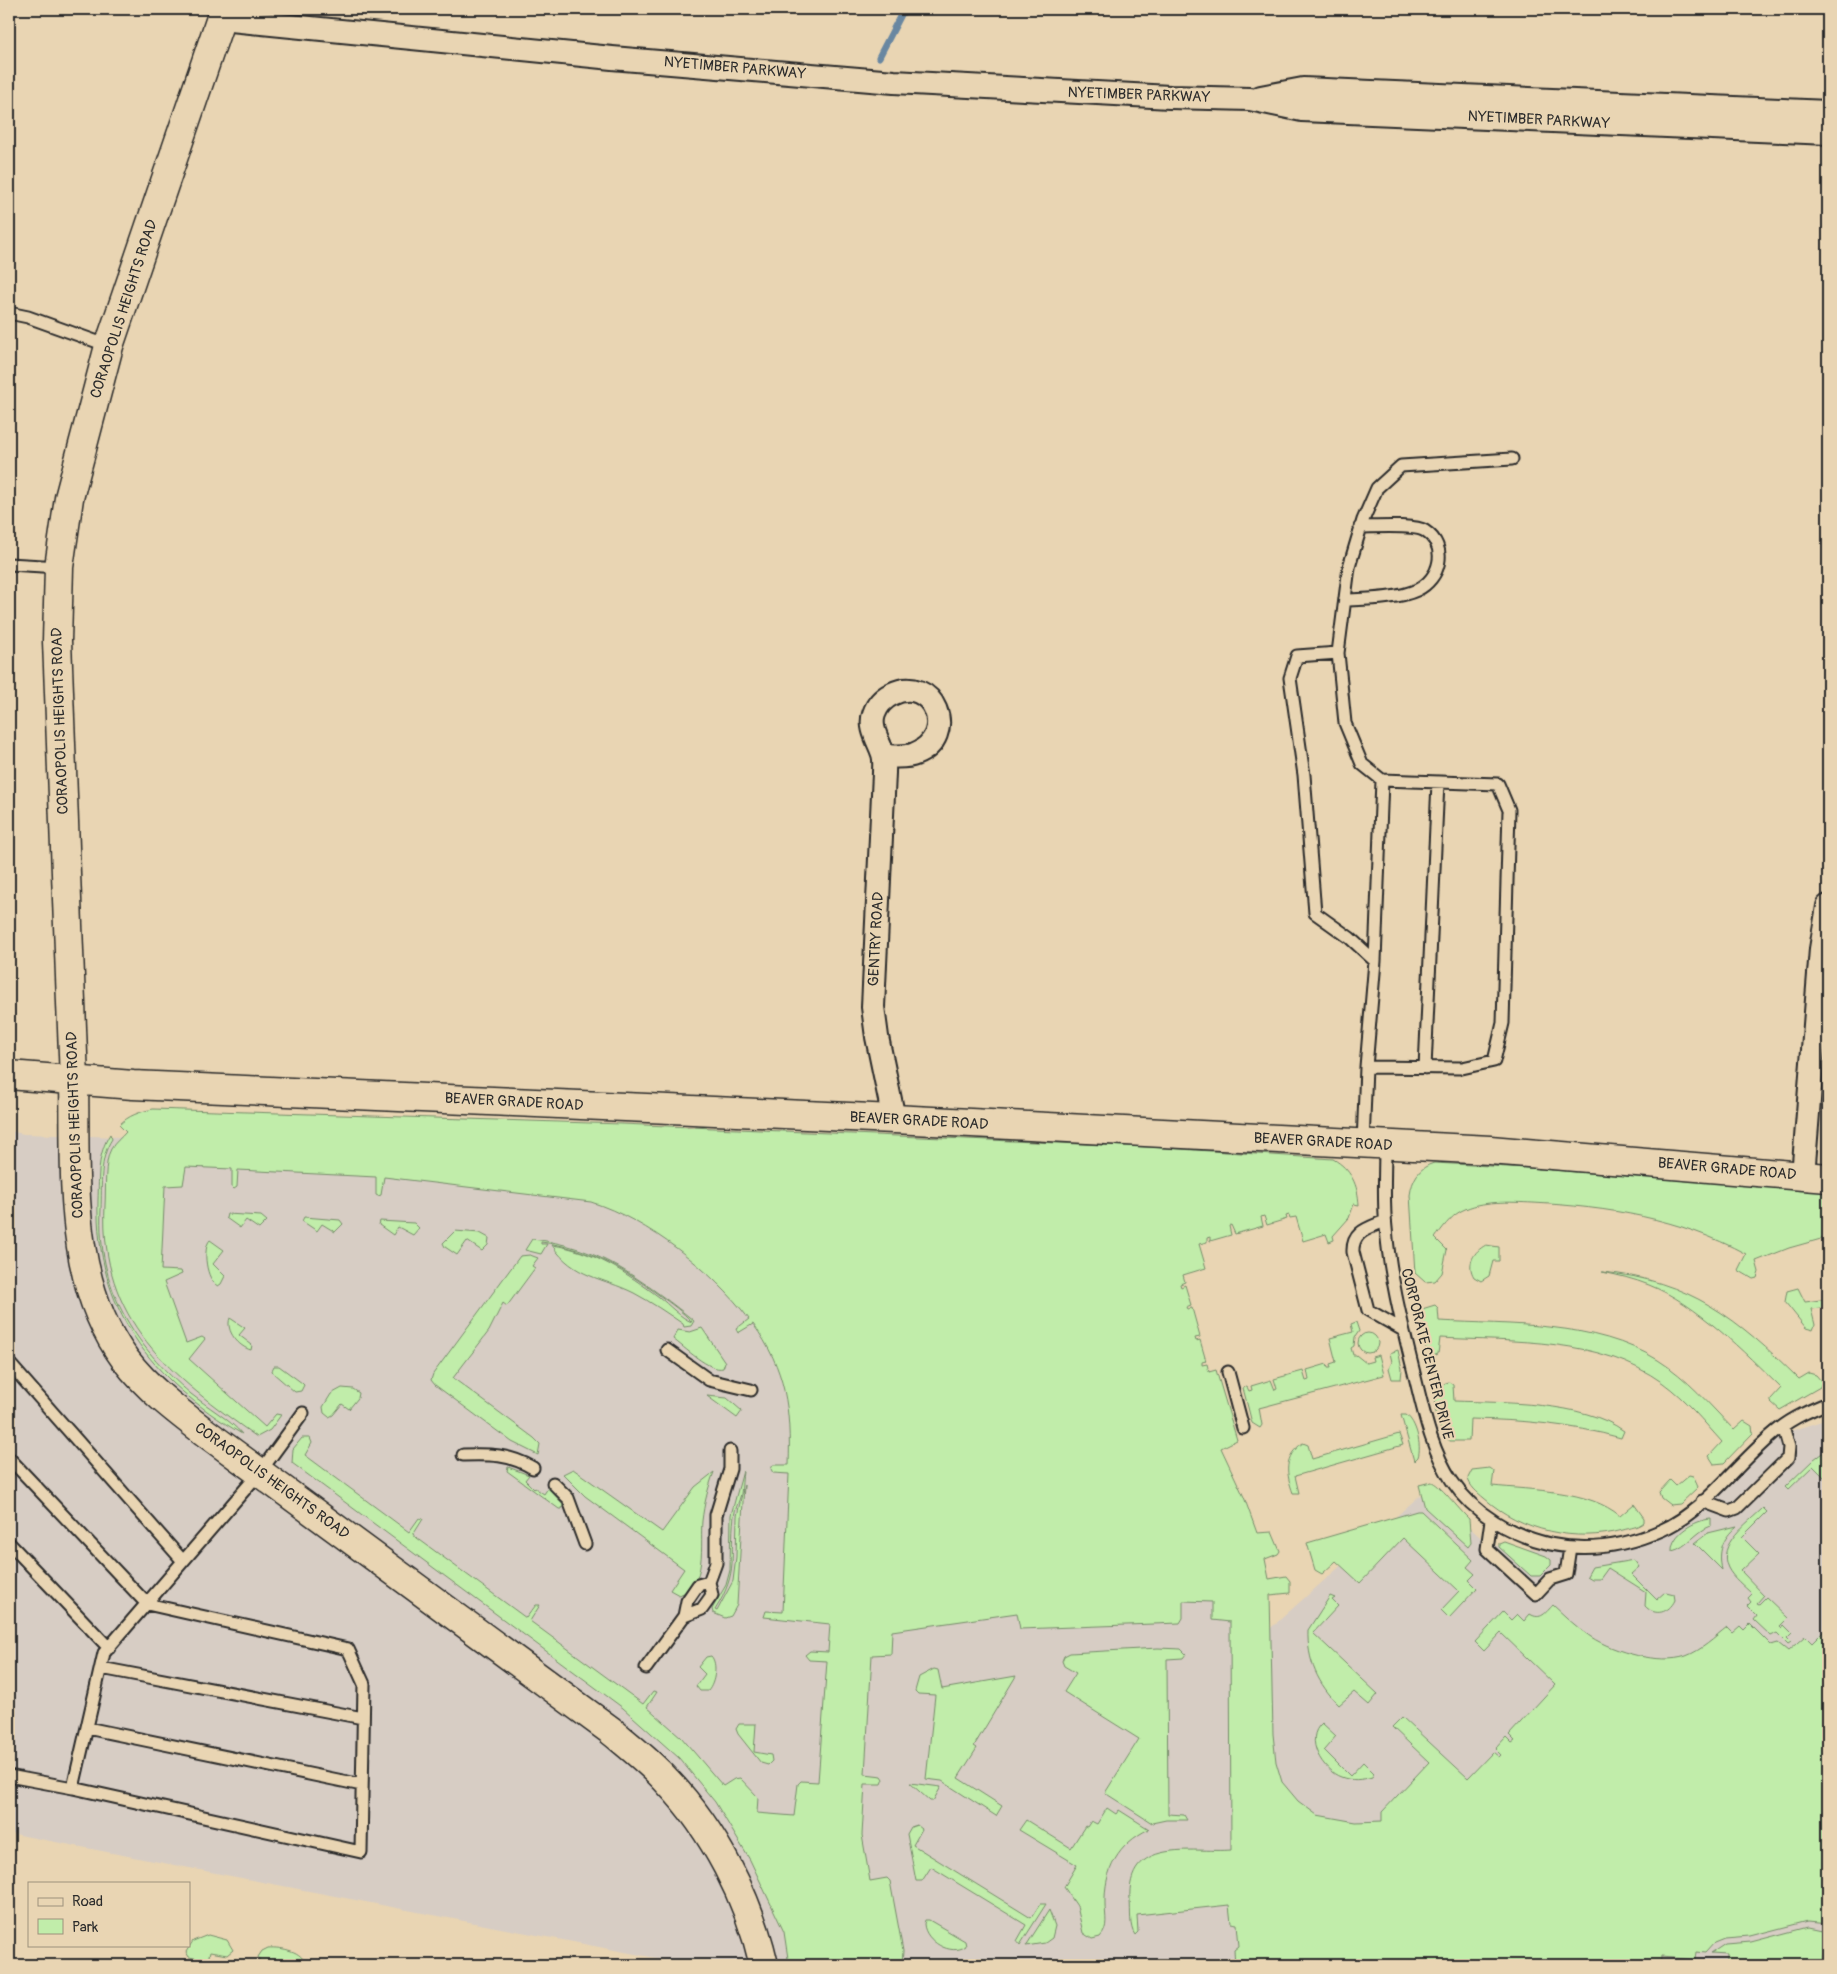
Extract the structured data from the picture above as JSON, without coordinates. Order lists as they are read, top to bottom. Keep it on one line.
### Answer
{"streets":{"main road":["CORAOPOLIS HEIGHTS ROAD","BEAVER GRADE ROAD"],"street":["NYETIMBER PARKWAY","GENTRY ROAD"],"lane":["CORPORATE CENTER DRIVE"]},"crossings":[["NYETIMBER PARKWAY","CORAOPOLIS HEIGHTS ROAD"],["CORAOPOLIS HEIGHTS ROAD","BEAVER GRADE ROAD"],["GENTRY ROAD","BEAVER GRADE ROAD"],["BEAVER GRADE ROAD","CORPORATE CENTER DRIVE"]],"legend":["Road","Park"]}
